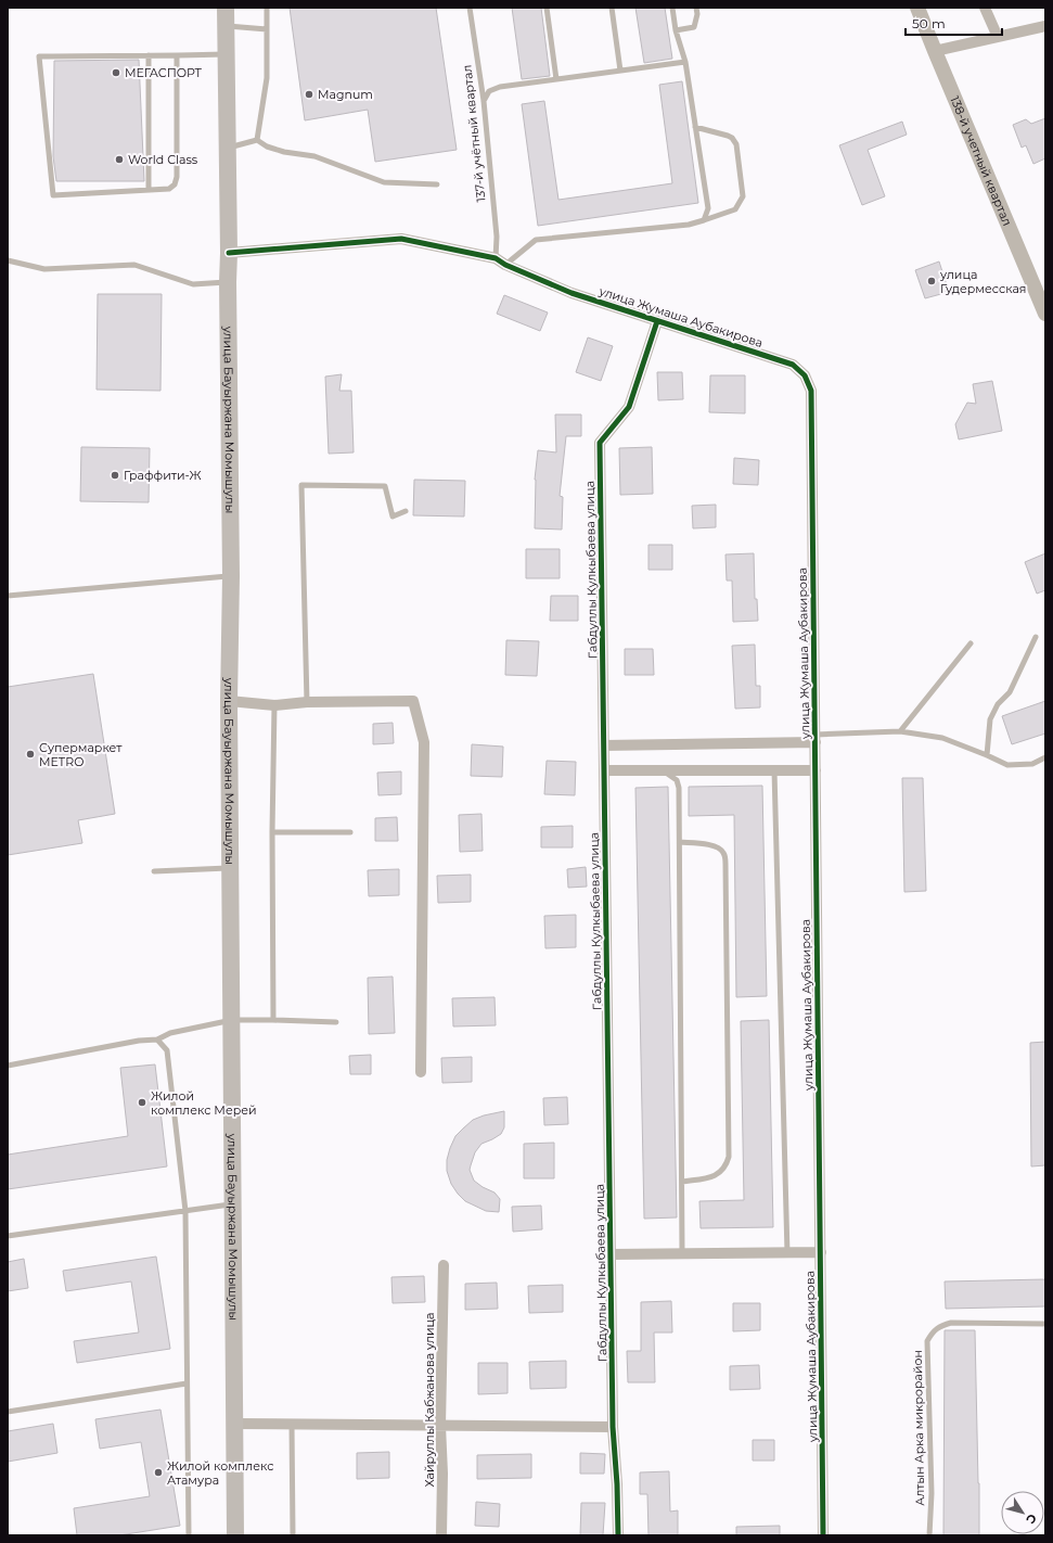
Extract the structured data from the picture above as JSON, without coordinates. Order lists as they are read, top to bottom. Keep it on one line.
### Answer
{"streets":{"main road":["138-й учетный квартал","улица Бауыржана Момышулы"],"street":["улица Жумаша Аубакирова","Габдуллы Кулкыбаева улица","Хайруллы Кабжанова улица"],"lane":["137-й учётный квартал","Алтын Арка микрорайон"]},"crossings":[["137-й учётный квартал","улица Жумаша Аубакирова"],["улица Жумаша Аубакирова","улица Бауыржана Момышулы"],["улица Жумаша Аубакирова","Габдуллы Кулкыбаева улица"]],"places":["МЕГАСПОРТ","Magnum","World Class","улица Гудермесская","Граффити-Ж","Супермаркет METRO","Жилой комплекс Мерей","Жилой комплекс Атамура"],"scale_bar":"50 m","north":"bottom right"}
